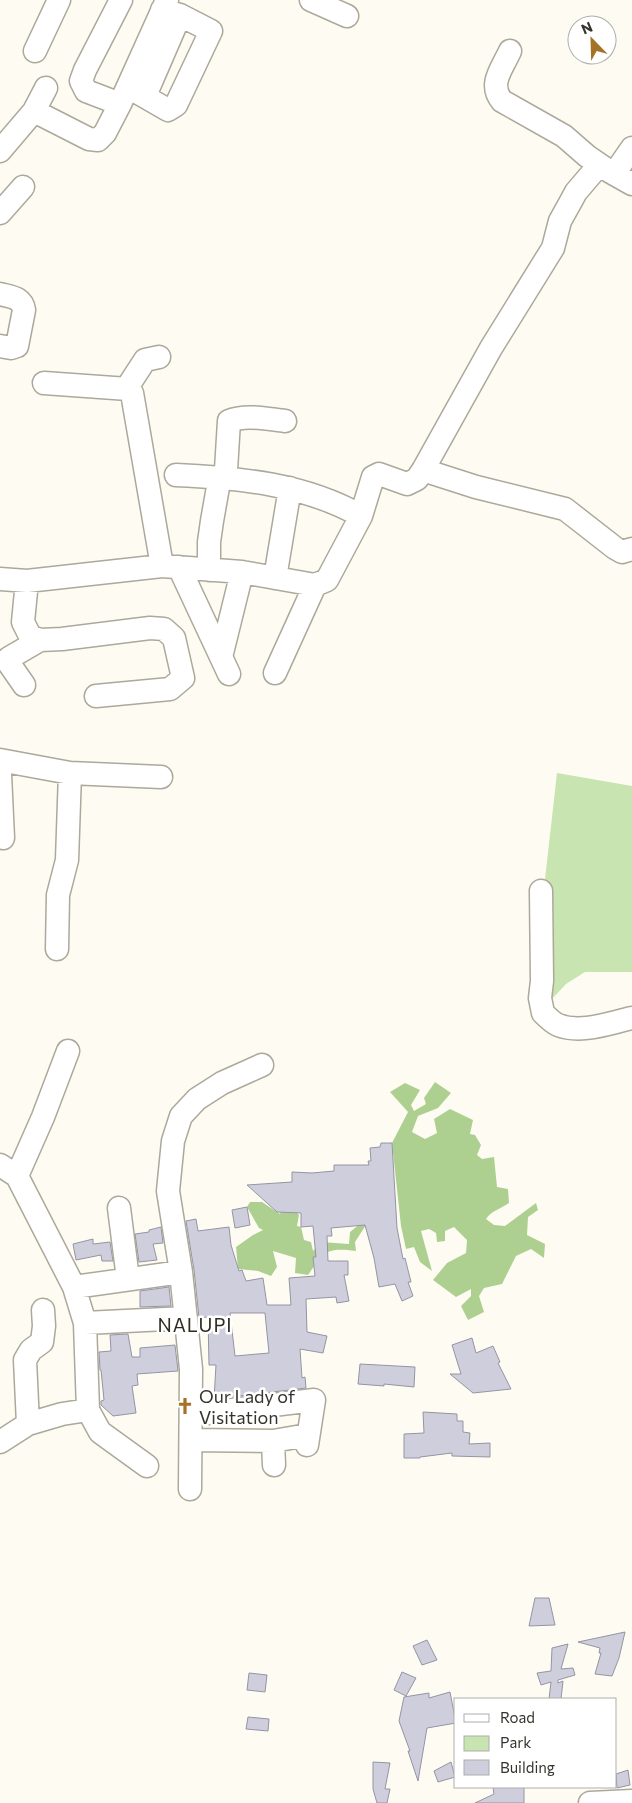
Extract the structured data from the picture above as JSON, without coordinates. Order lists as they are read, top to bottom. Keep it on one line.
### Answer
{"districts":["NALUPI"],"places":{"church":["Our Lady of Visitation"]},"legend":["Road","Park","Building"],"north":"top left"}
